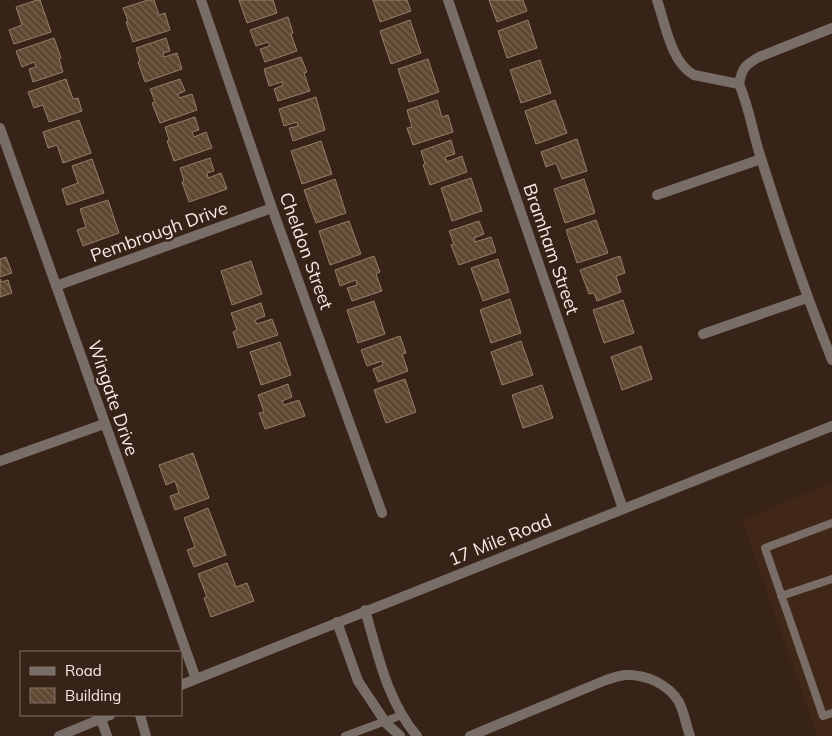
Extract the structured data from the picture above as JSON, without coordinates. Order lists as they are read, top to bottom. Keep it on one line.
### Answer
{"streets":{"street":["Pembrough Drive","Bramham Street","Cheldon Street","Wingate Drive","17 Mile Road"]},"crossings":[["Pembrough Drive","Cheldon Street"],["Pembrough Drive","Wingate Drive"],["Bramham Street","17 Mile Road"],["Wingate Drive","17 Mile Road"]],"legend":["Road","Building"]}
